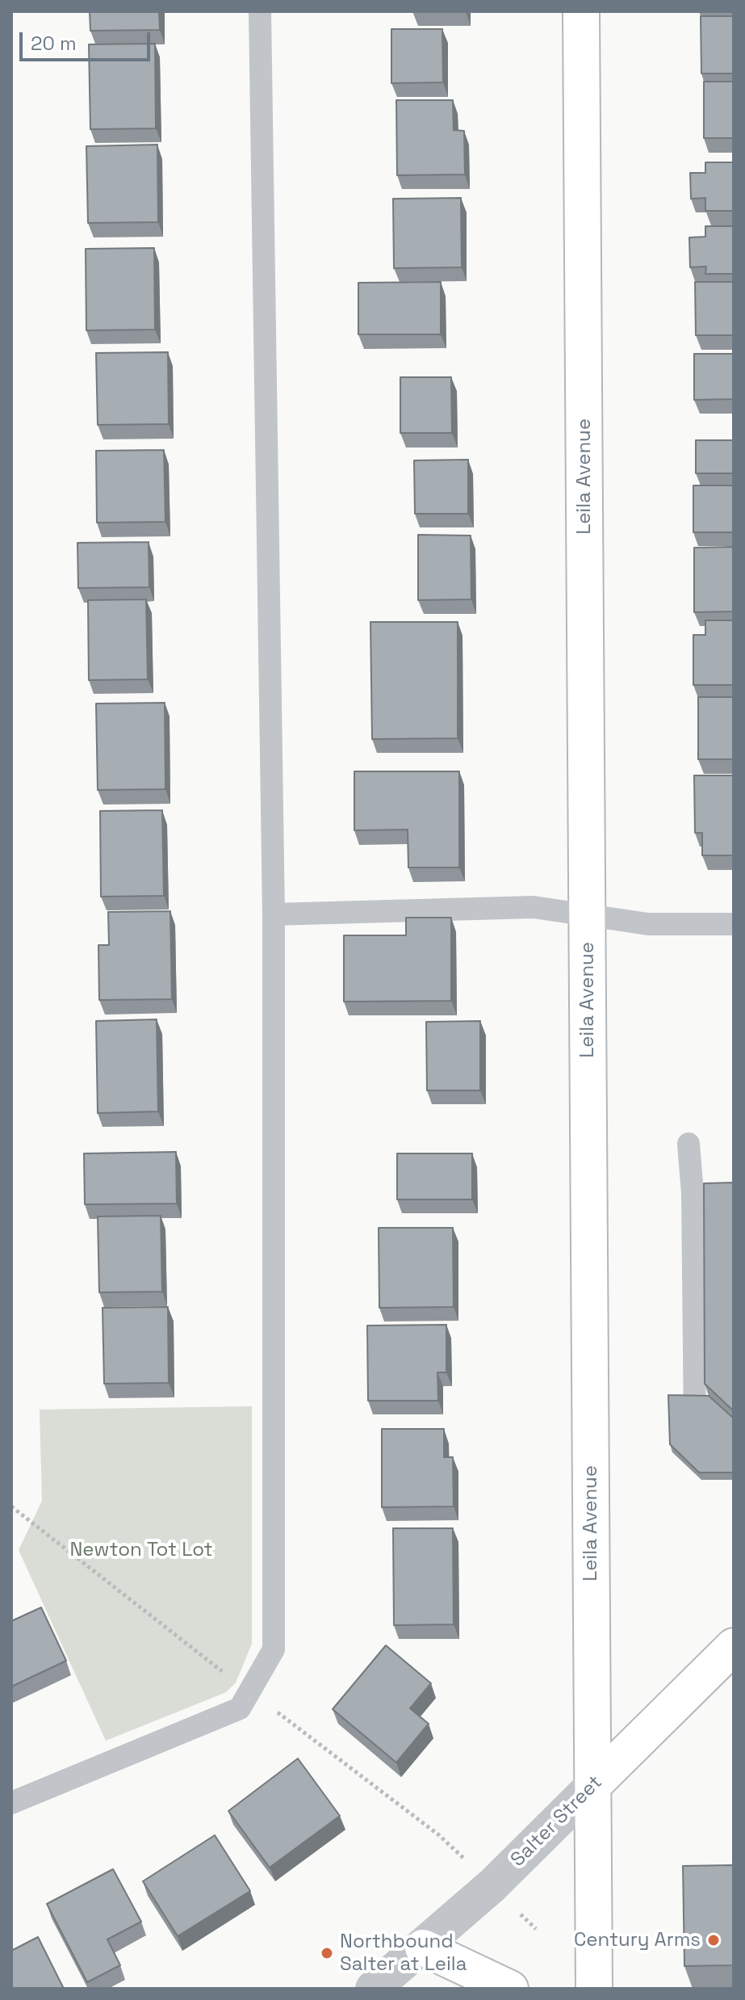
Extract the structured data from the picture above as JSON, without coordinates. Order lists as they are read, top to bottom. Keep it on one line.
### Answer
{"streets":{"main road":["Leila Avenue","Salter Street"]},"crossings":[["Leila Avenue","Salter Street"]],"parks":["Newton Tot Lot"],"places":["Century Arms","Northbound Salter at Leila"],"scale_bar":"20 m"}
